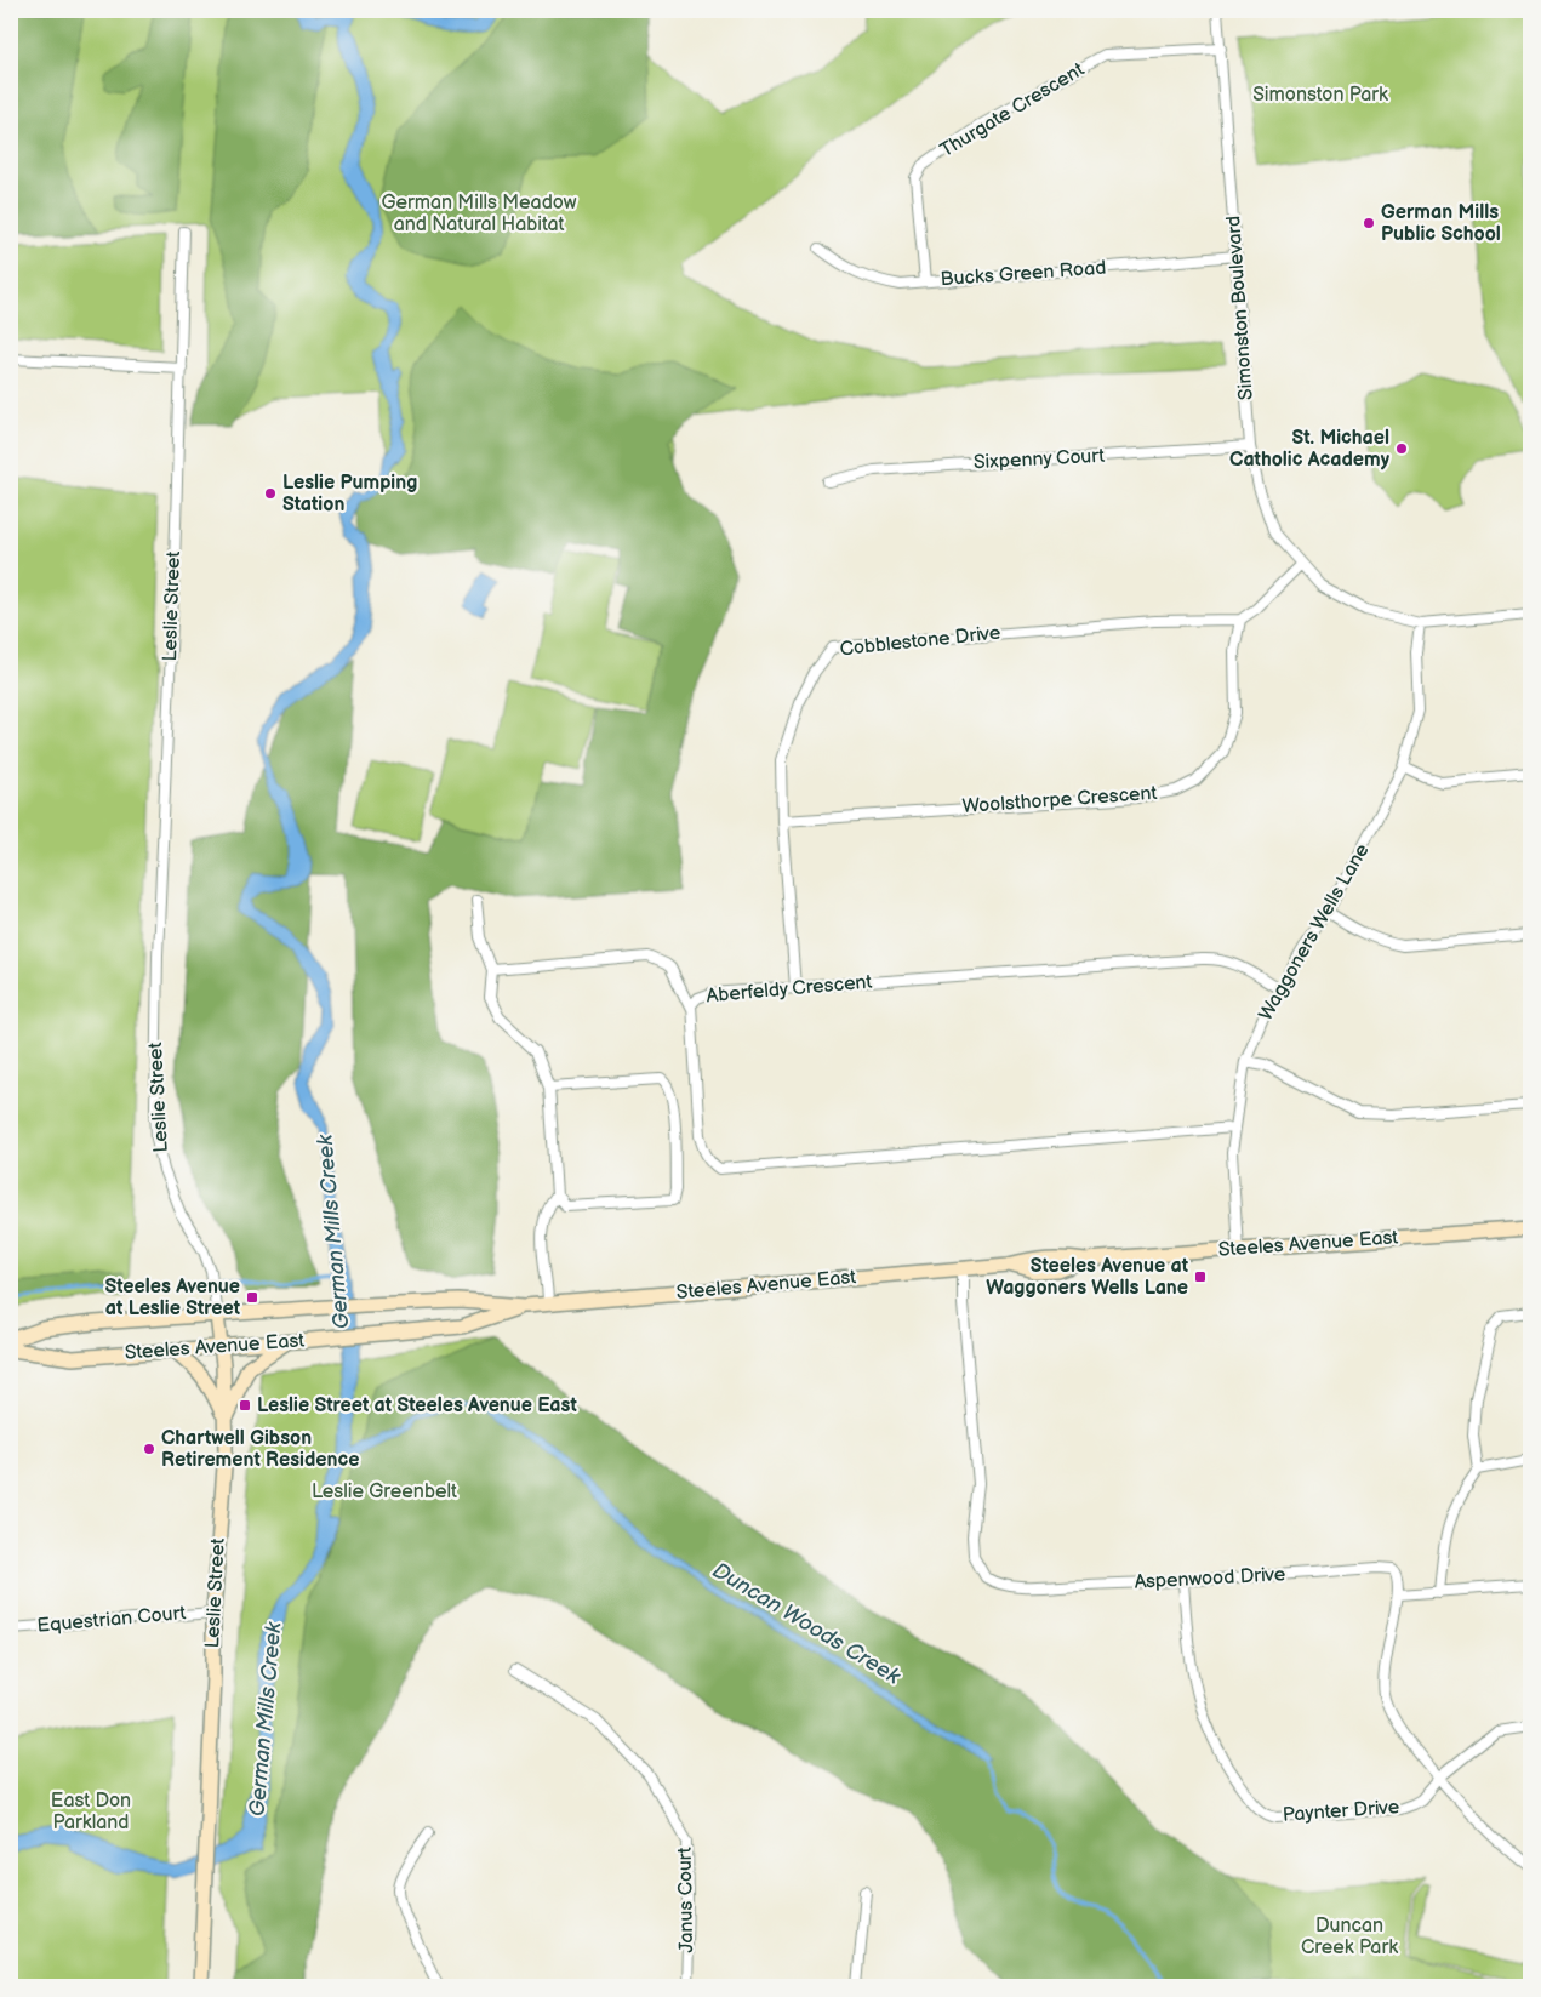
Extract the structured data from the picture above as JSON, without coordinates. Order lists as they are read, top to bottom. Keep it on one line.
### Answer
{"streets":{"main road":["Leslie Street","Steeles Avenue East"],"street":["Thurgate Crescent","Bucks Green Road","Simonston Boulevard","Sixpenny Court","Cobblestone Drive","Woolsthorpe Crescent","Waggoners Wells Lane","Aberfeldy Crescent","Aspenwood Drive","Equestrian Court","Paynter Drive","Janus Court"]},"crossings":[["Thurgate Crescent","Bucks Green Road"],["Thurgate Crescent","Simonston Boulevard"],["Bucks Green Road","Simonston Boulevard"],["Simonston Boulevard","Sixpenny Court"],["Simonston Boulevard","Waggoners Wells Lane"],["Leslie Street","Steeles Avenue East"],["Leslie Street","Equestrian Court"],["Cobblestone Drive","Woolsthorpe Crescent"],["Cobblestone Drive","Aberfeldy Crescent"],["Waggoners Wells Lane","Aberfeldy Crescent"],["Waggoners Wells Lane","Steeles Avenue East"],["Steeles Avenue East","Aspenwood Drive"],["Aspenwood Drive","Paynter Drive"]],"water":["German Mills Creek","Duncan Woods Creek"],"parks":["Simonston Park","German Mills Meadow and Natural Habitat","Leslie Greenbelt","East Don Parkland","Duncan Creek Park"],"places":{"other":["German Mills Public School","St. Michael Catholic Academy","Leslie Pumping Station","Chartwell Gibson Retirement Residence"],"transit":["Steeles Avenue at Waggoners Wells Lane","Steeles Avenue at Leslie Street","Leslie Street at Steeles Avenue East"]}}
